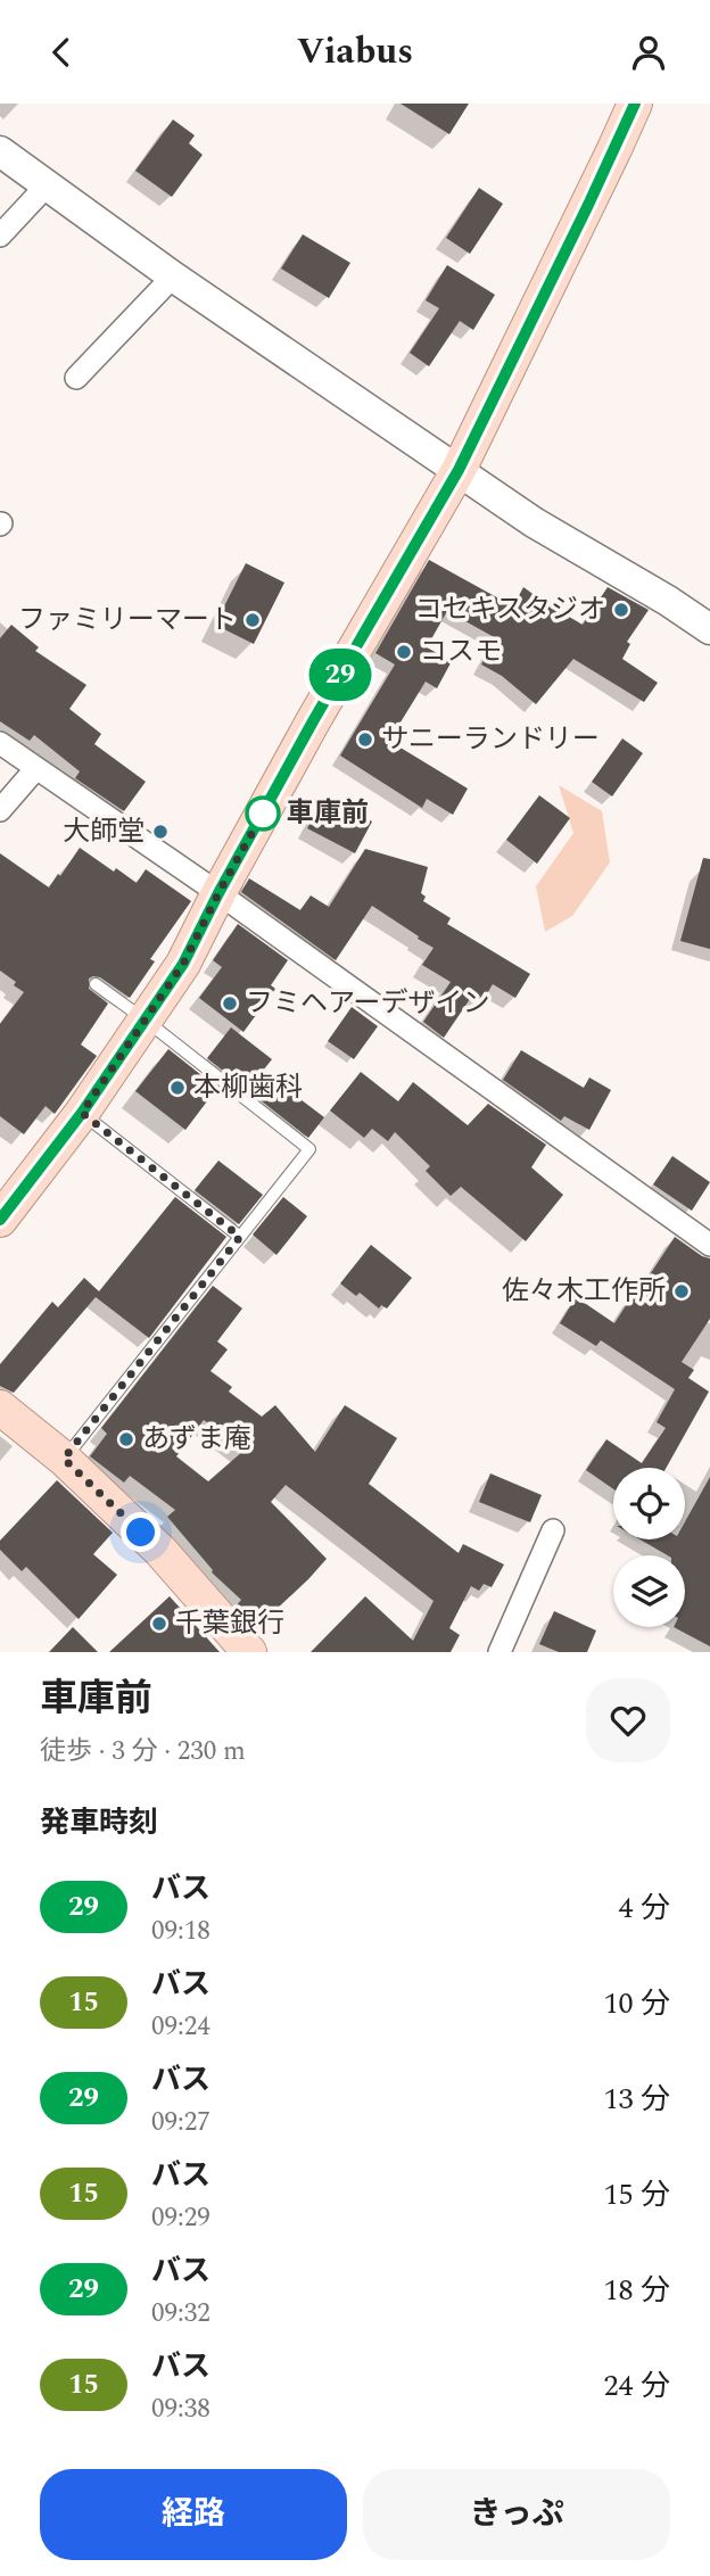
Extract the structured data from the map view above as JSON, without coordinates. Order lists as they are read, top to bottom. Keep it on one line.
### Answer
{"places":["コセキスタジオ","ファミリーマート","コスモ","サニーランドリー","車庫前","大師堂","フミヘアーデザイン","本柳歯科","佐々木工作所","あずま庵","千葉銀行"],"lines":["bus line 29"],"page":{"header":"Viabus","on_map":"29","heading":[["車庫前","徒歩 · 3 分 · 230 m"],"発車時刻"],"list":[{"mark":"29","name":"バス","note":"09:18","value":"4 分"},{"mark":"15","name":"バス","note":"09:24","value":"10 分"},{"mark":"29","name":"バス","note":"09:27","value":"13 分"},{"mark":"15","name":"バス","note":"09:29","value":"15 分"},{"mark":"29","name":"バス","note":"09:32","value":"18 分"},{"mark":"15","name":"バス","note":"09:38","value":"24 分"}],"buttons":["経路","きっぷ"]}}
